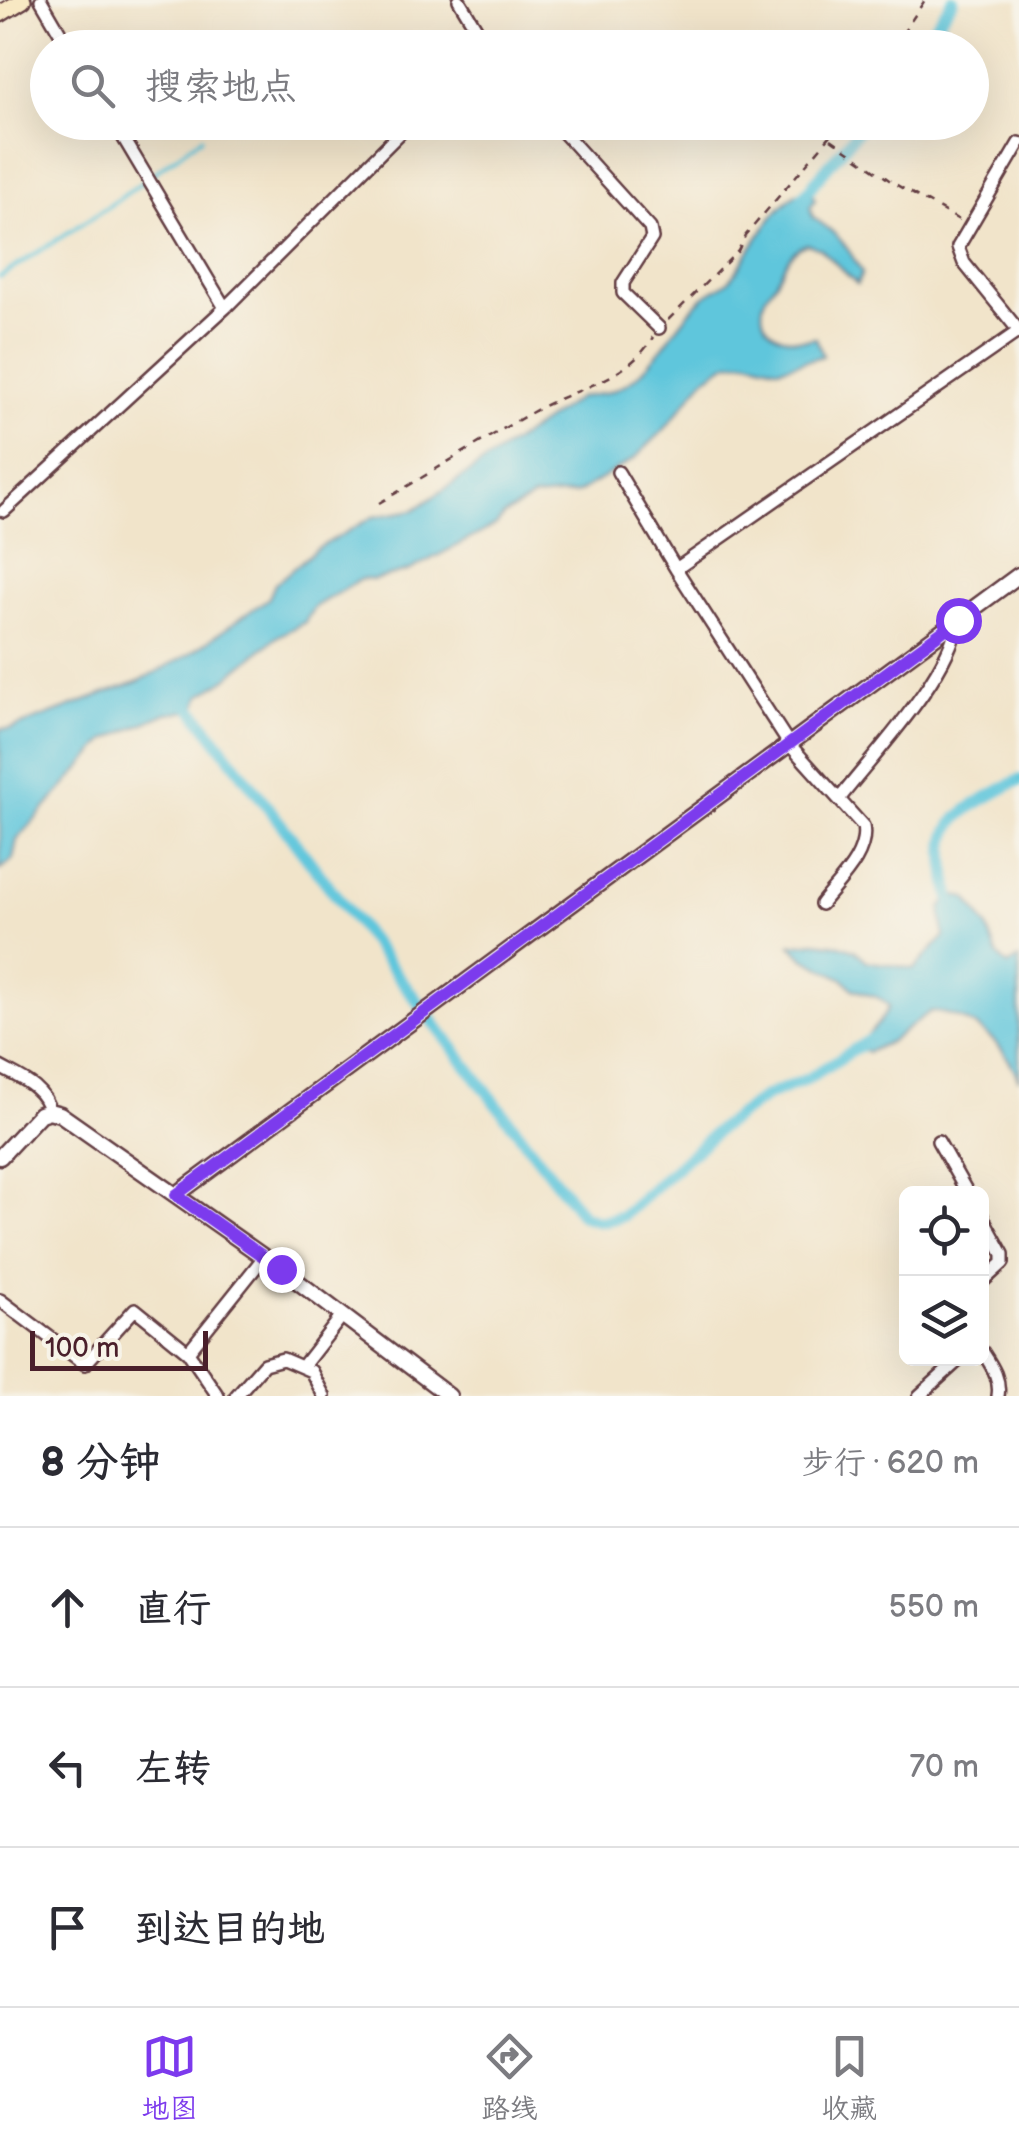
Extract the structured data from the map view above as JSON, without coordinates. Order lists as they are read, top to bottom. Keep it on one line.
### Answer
{"scale_bar":"100 m","page":{"search":"搜索地点","scale":"100 m","heading":["8 分钟","步行 · 620 m"],"list":[["直行","550 m"],["左转","70 m"],"到达目的地"],"nav":["地图","路线","收藏"]}}
